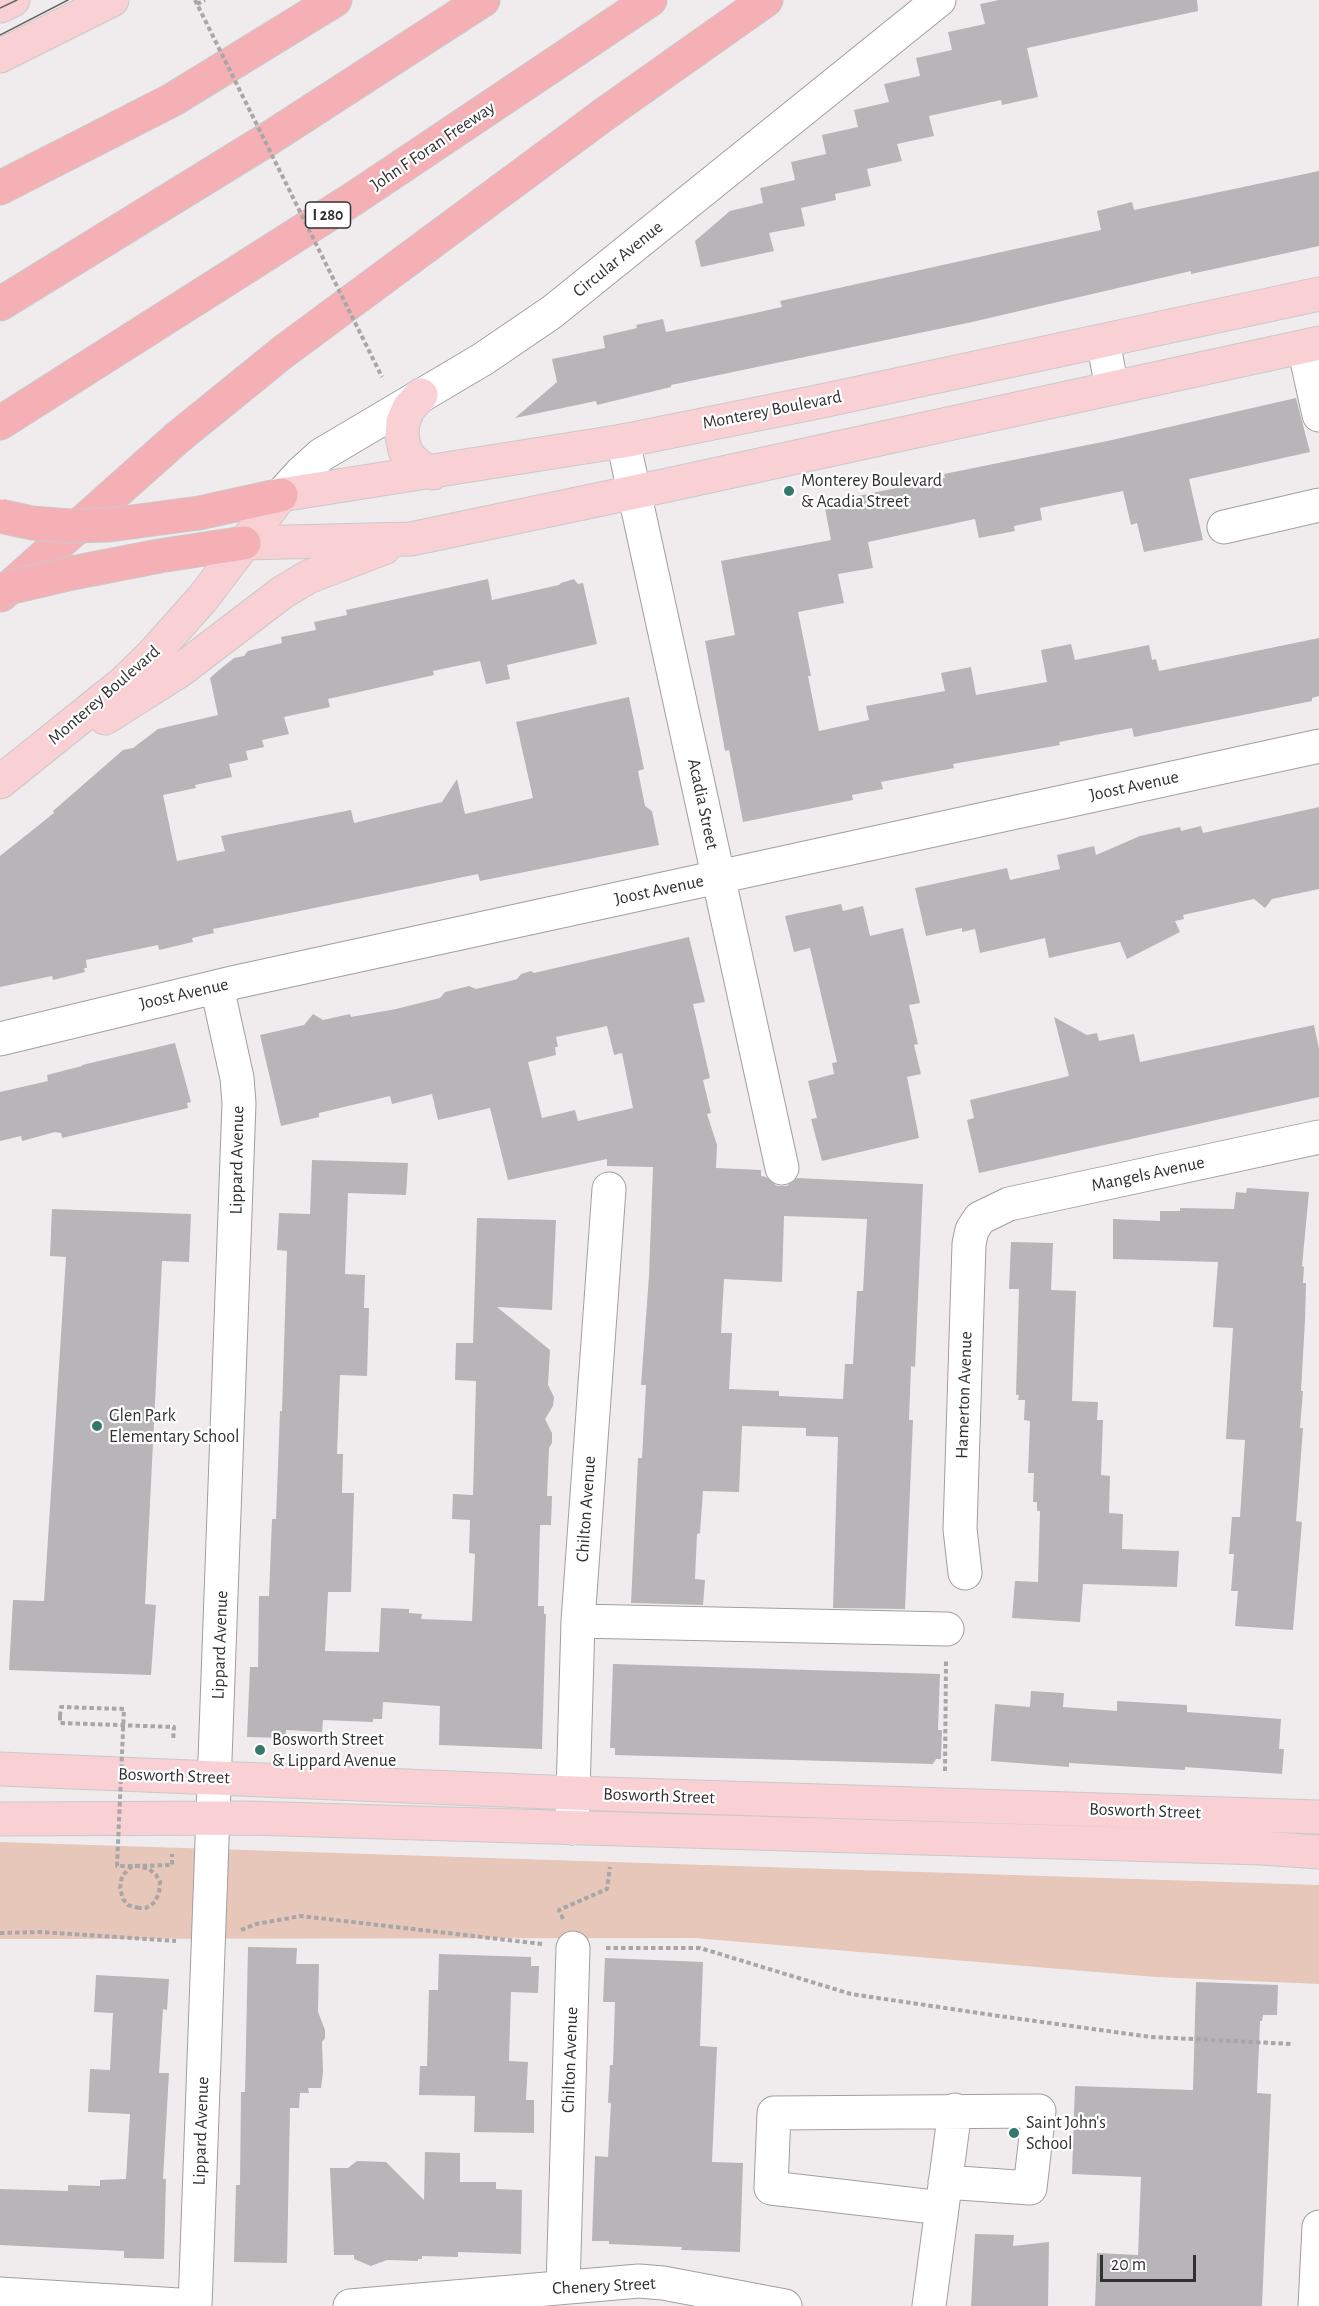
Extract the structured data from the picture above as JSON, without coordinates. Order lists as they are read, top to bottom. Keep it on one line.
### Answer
{"streets":{"highway":["John F Foran Freeway","I 280"],"main road":["Monterey Boulevard","Bosworth Street"],"street":["Circular Avenue","Joost Avenue","Acadia Street","Lippard Avenue","Mangels Avenue","Hamerton Avenue","Chilton Avenue","Chenery Street"]},"crossings":[["Circular Avenue","Monterey Boulevard"],["Monterey Boulevard","Acadia Street"],["Joost Avenue","Acadia Street"],["Joost Avenue","Lippard Avenue"],["Lippard Avenue","Bosworth Street"],["Mangels Avenue","Hamerton Avenue"],["Chilton Avenue","Bosworth Street"],["Chilton Avenue","Chenery Street"]],"places":["Monterey Boulevard & Acadia Street","Glen Park Elementary School","Bosworth Street & Lippard Avenue","Saint John's School"],"scale_bar":"20 m"}
